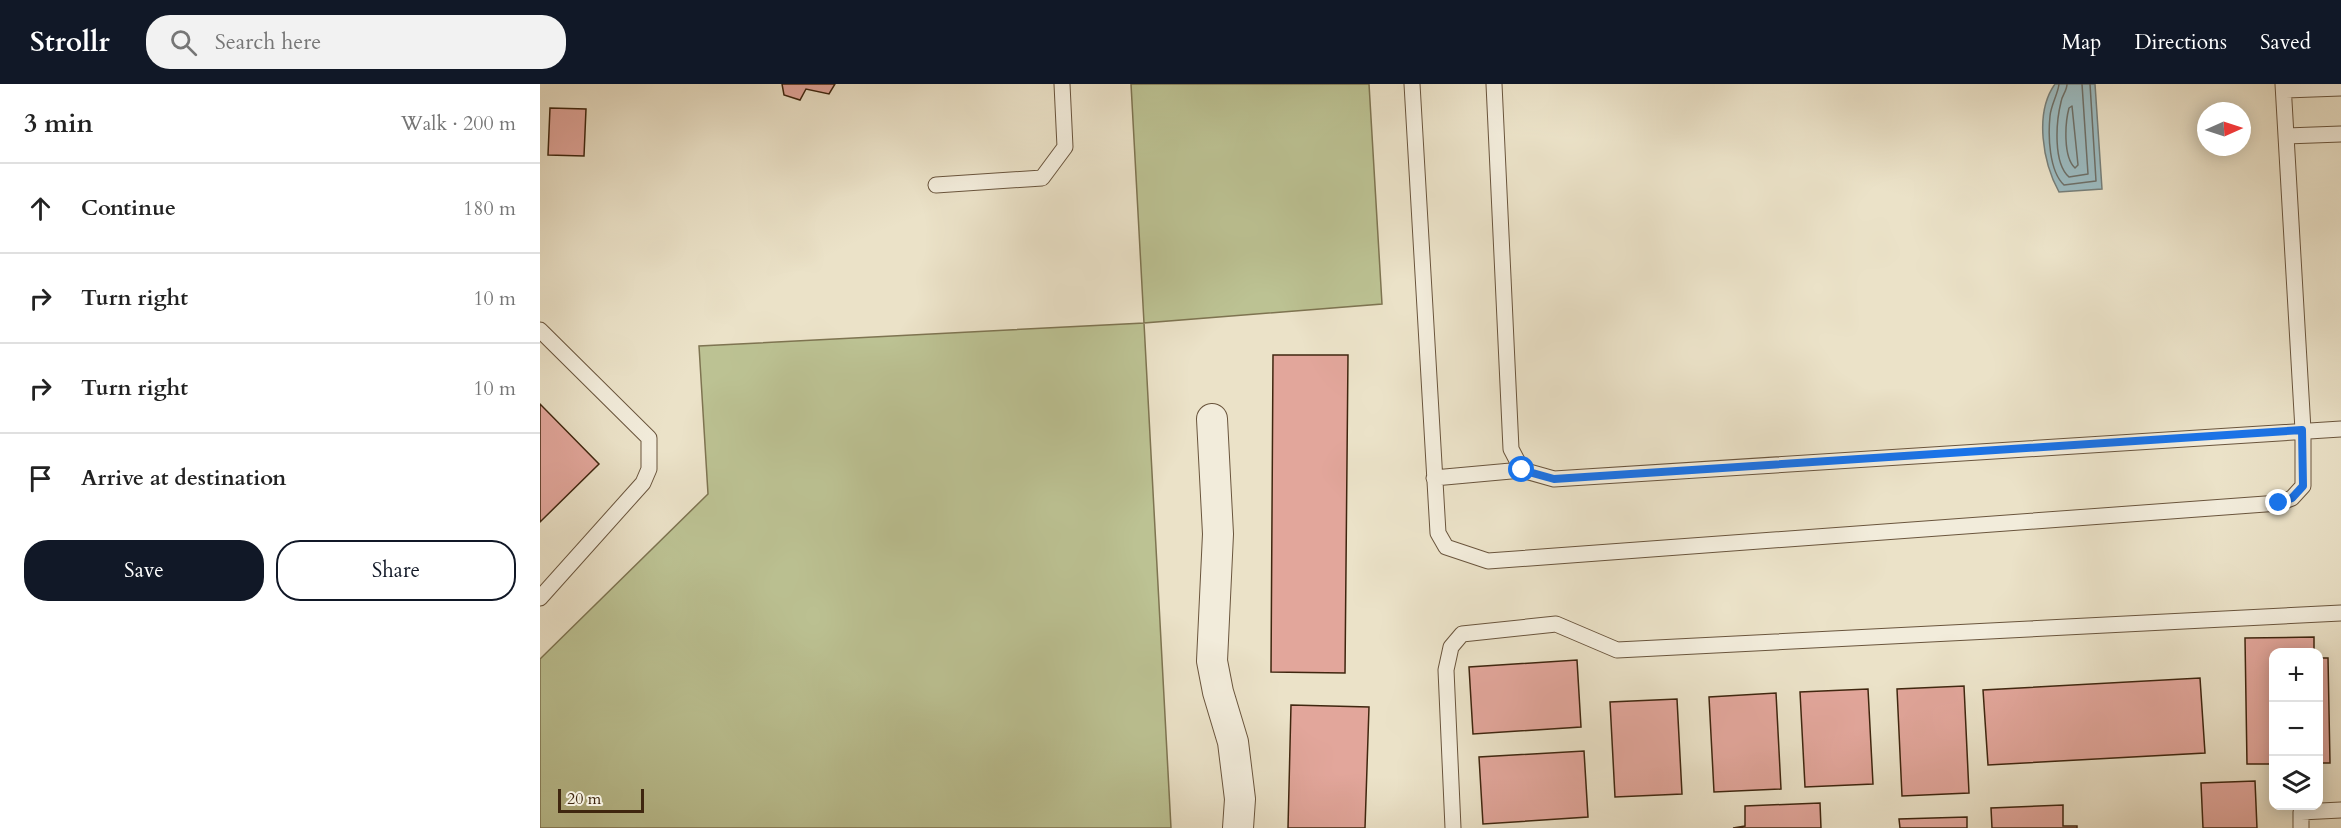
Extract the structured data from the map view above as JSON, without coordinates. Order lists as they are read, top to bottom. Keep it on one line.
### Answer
{"scale_bar":"20 m","north":"right","page":{"header":"Strollr","search":"Search here","nav":["Map","Directions","Saved"],"heading":["3 min","Walk · 200 m"],"list":[["Continue","180 m"],["Turn right","10 m"],["Turn right","10 m"],"Arrive at destination"],"buttons":["Save","Share"],"map_buttons":["+","−"],"scale":"20 m"}}
